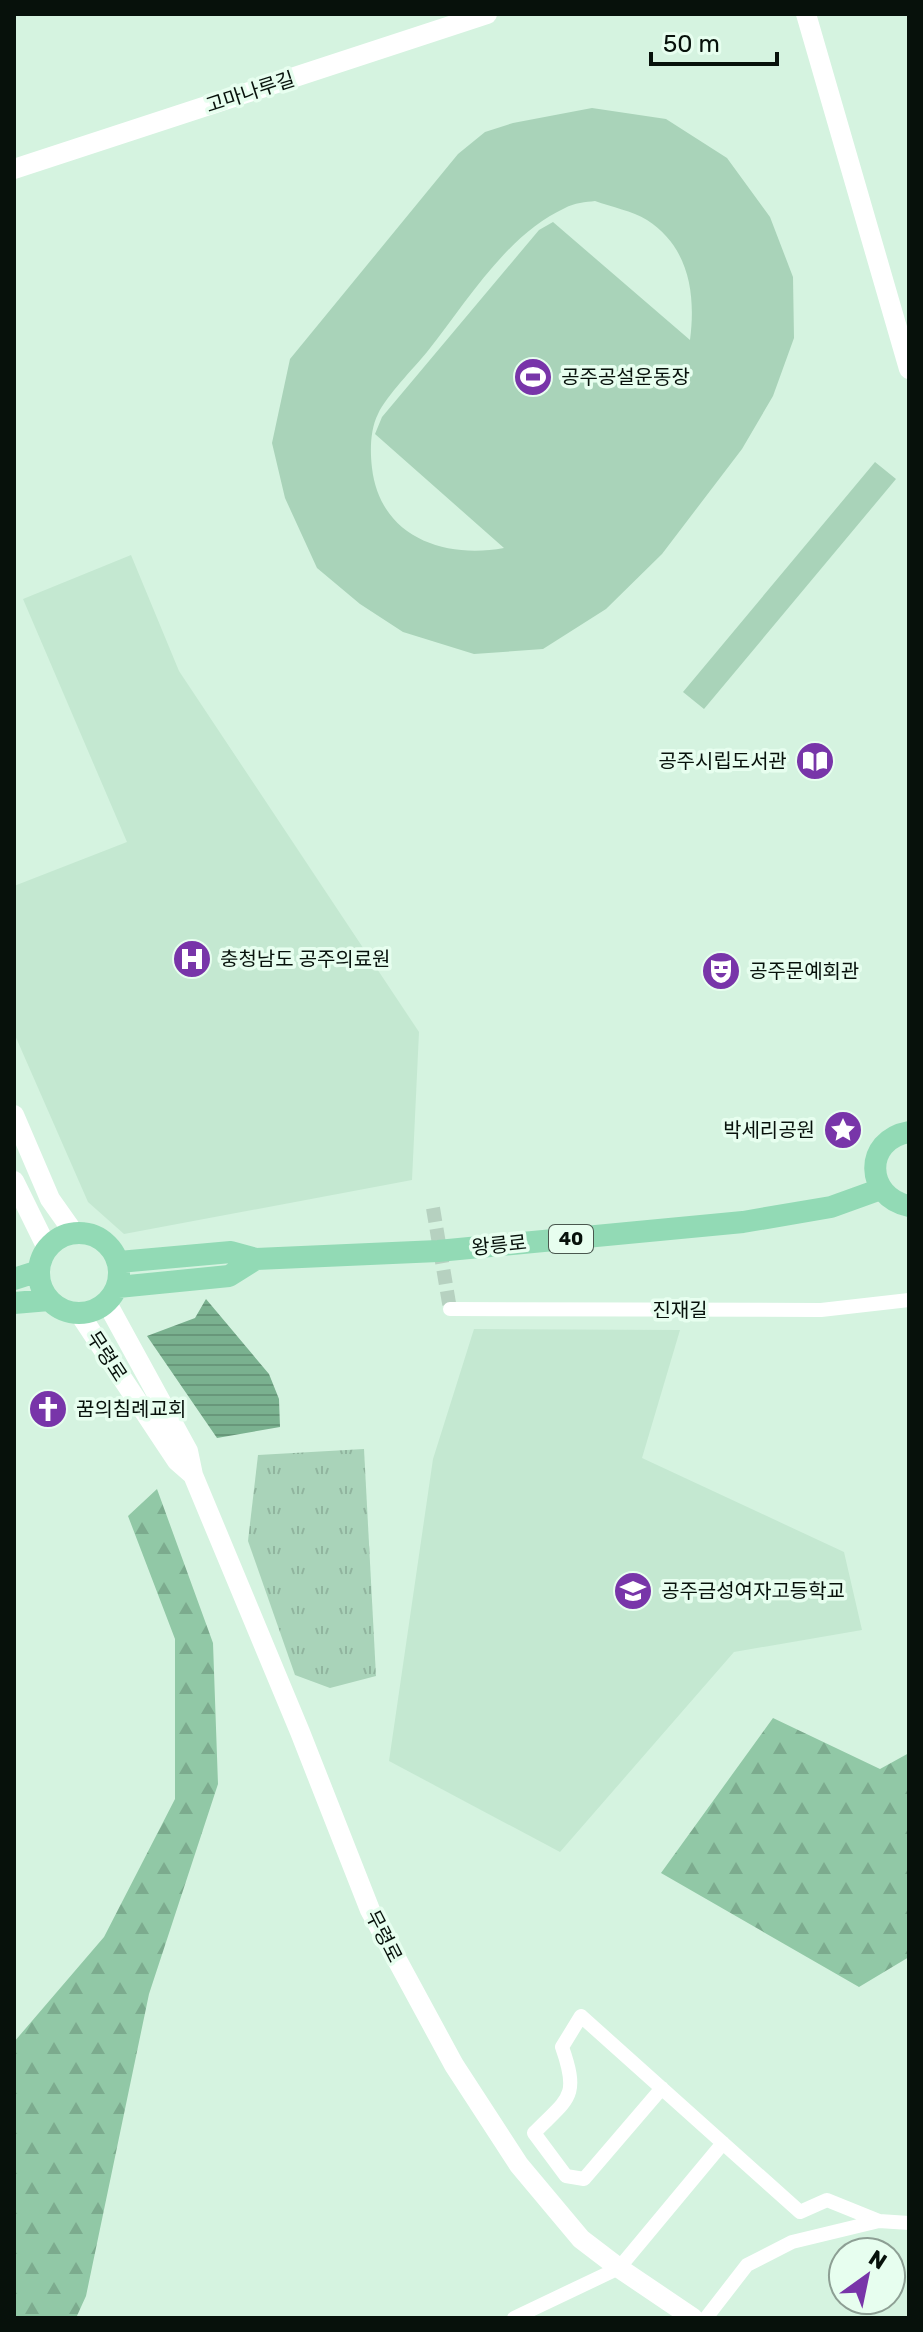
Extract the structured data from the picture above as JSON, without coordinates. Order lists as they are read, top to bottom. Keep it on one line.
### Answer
{"streets":{"main road":["고마나루길","40","왕릉로","무령로"],"street":["진재길"]},"crossings":[["40","왕릉로"],["40","무령로"],["왕릉로","무령로"]],"places":{"sports":["공주공설운동장"],"library":["공주시립도서관"],"hospital":["충청남도 공주의료원"],"theatre":["공주문예회관"],"place":["박세리공원"],"church":["꿈의침례교회"],"school or university":["공주금성여자고등학교"]},"scale_bar":"50 m","north":"top right"}
